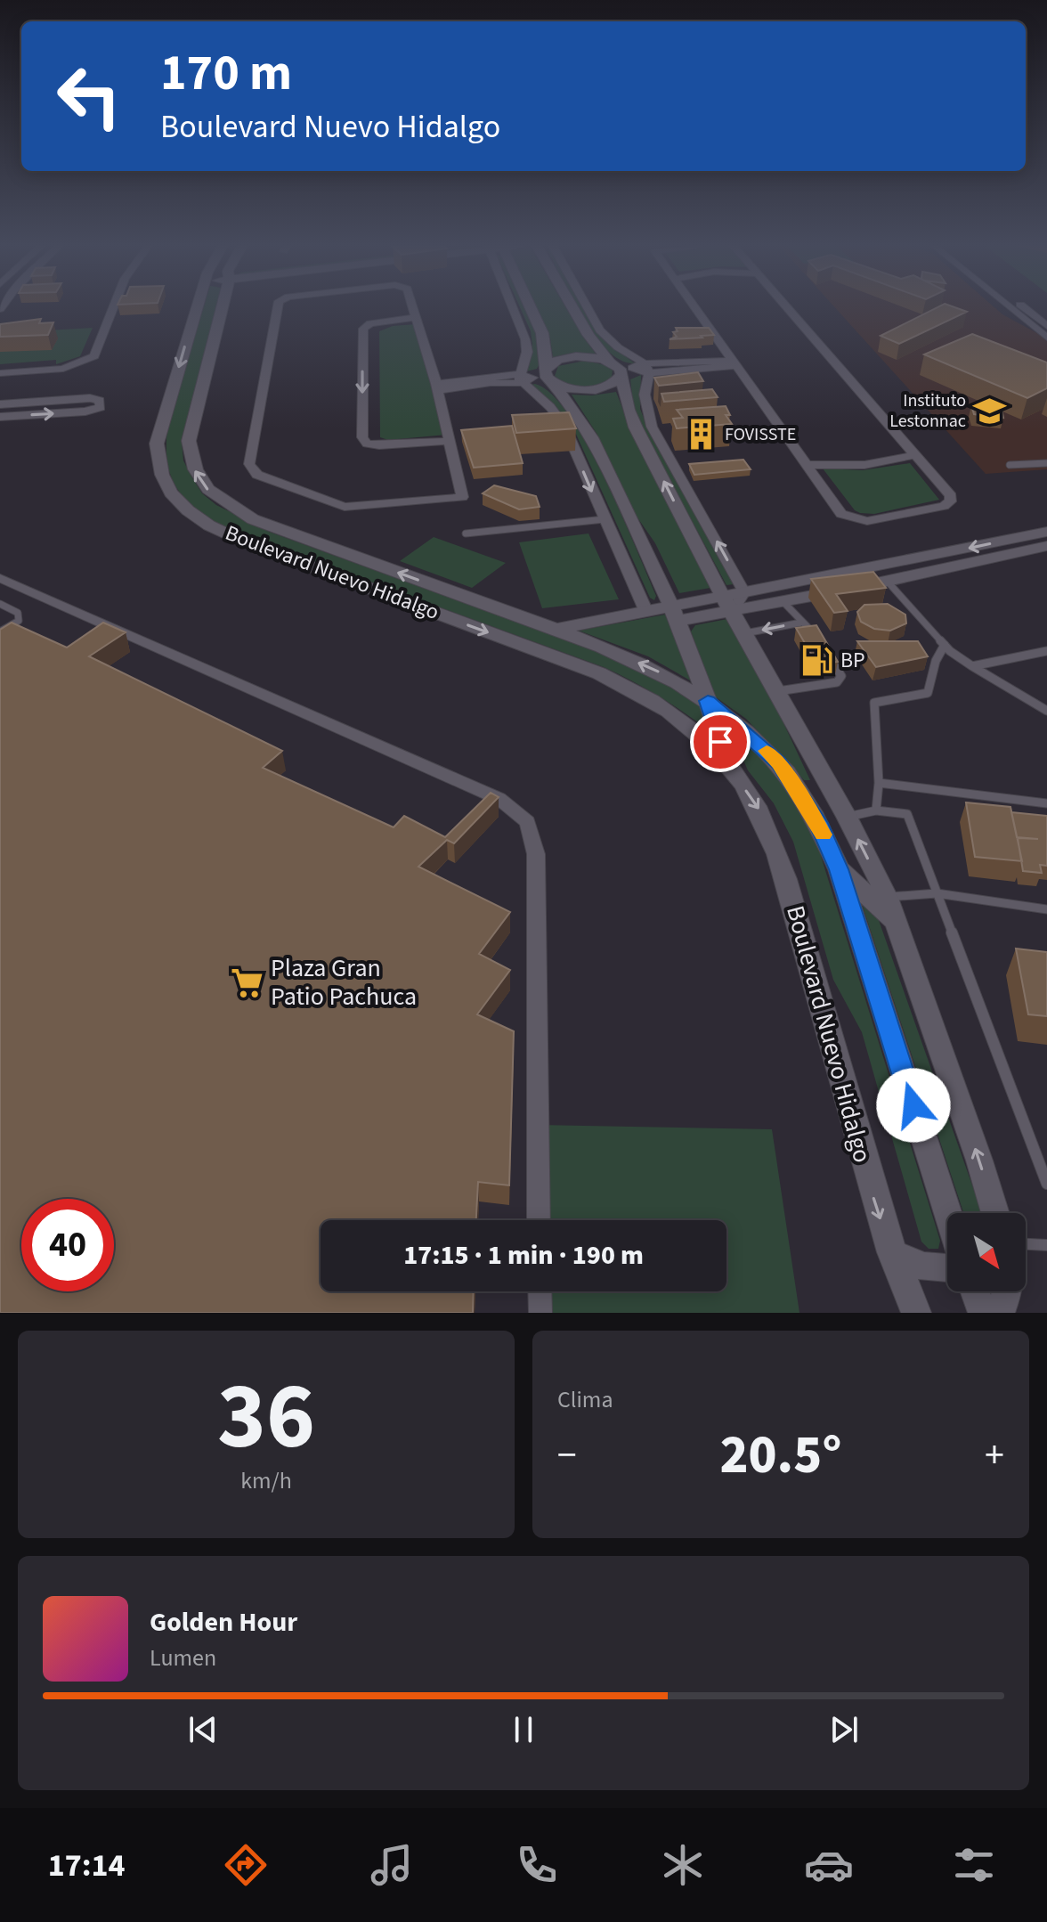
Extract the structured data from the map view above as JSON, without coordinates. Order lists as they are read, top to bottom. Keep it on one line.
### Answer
{"streets":{"street":["Boulevard Nuevo Hidalgo"]},"places":{"school or university":["Instituto Lestonnac"],"building":["FOVISSTE"],"fuel station":["BP"],"supermarket":["Plaza Gran Patio Pachuca"]},"north":"bottom right","page":{"turn":["170 m","Boulevard Nuevo Hidalgo"],"limit":"40","trip":"17:15 · 1 min · 190 m","tile":[["36","km/h"],"Clima"],"heat":["−","20.5°","+"],"song":["Golden Hour","Lumen"],"tabs":"17:14"}}
